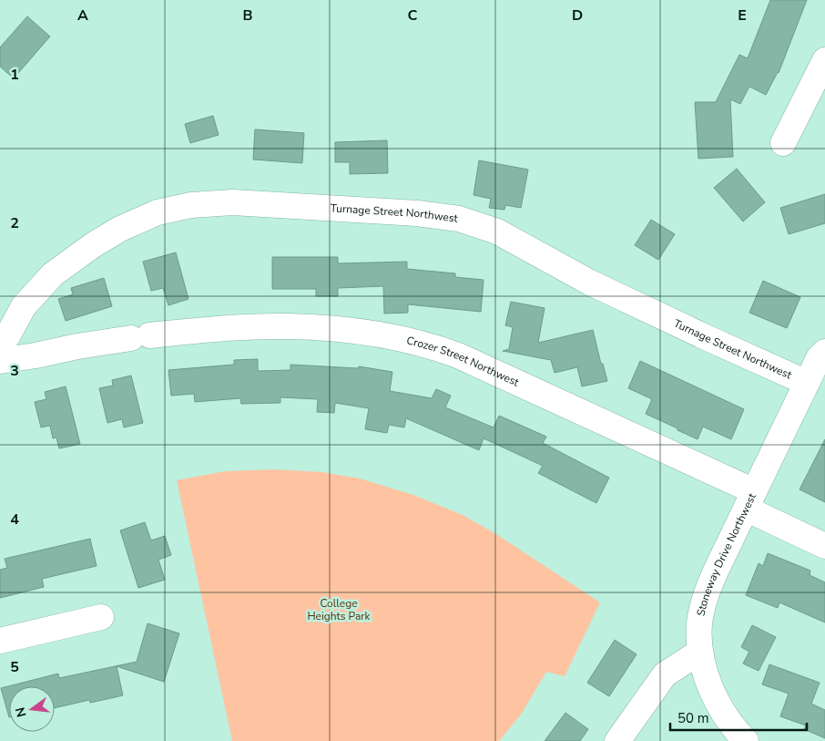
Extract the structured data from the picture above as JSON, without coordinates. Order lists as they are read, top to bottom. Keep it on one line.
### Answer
{"streets":{"street":["Turnage Street Northwest","Crozer Street Northwest","Stoneway Drive Northwest"]},"crossings":[["Turnage Street Northwest","Stoneway Drive Northwest"],["Crozer Street Northwest","Stoneway Drive Northwest"]],"parks":["College Heights Park"],"scale_bar":"50 m","north":"left","grid":{"columns":["A","B","C","D","E"],"rows":["1","2","3","4","5"]}}
